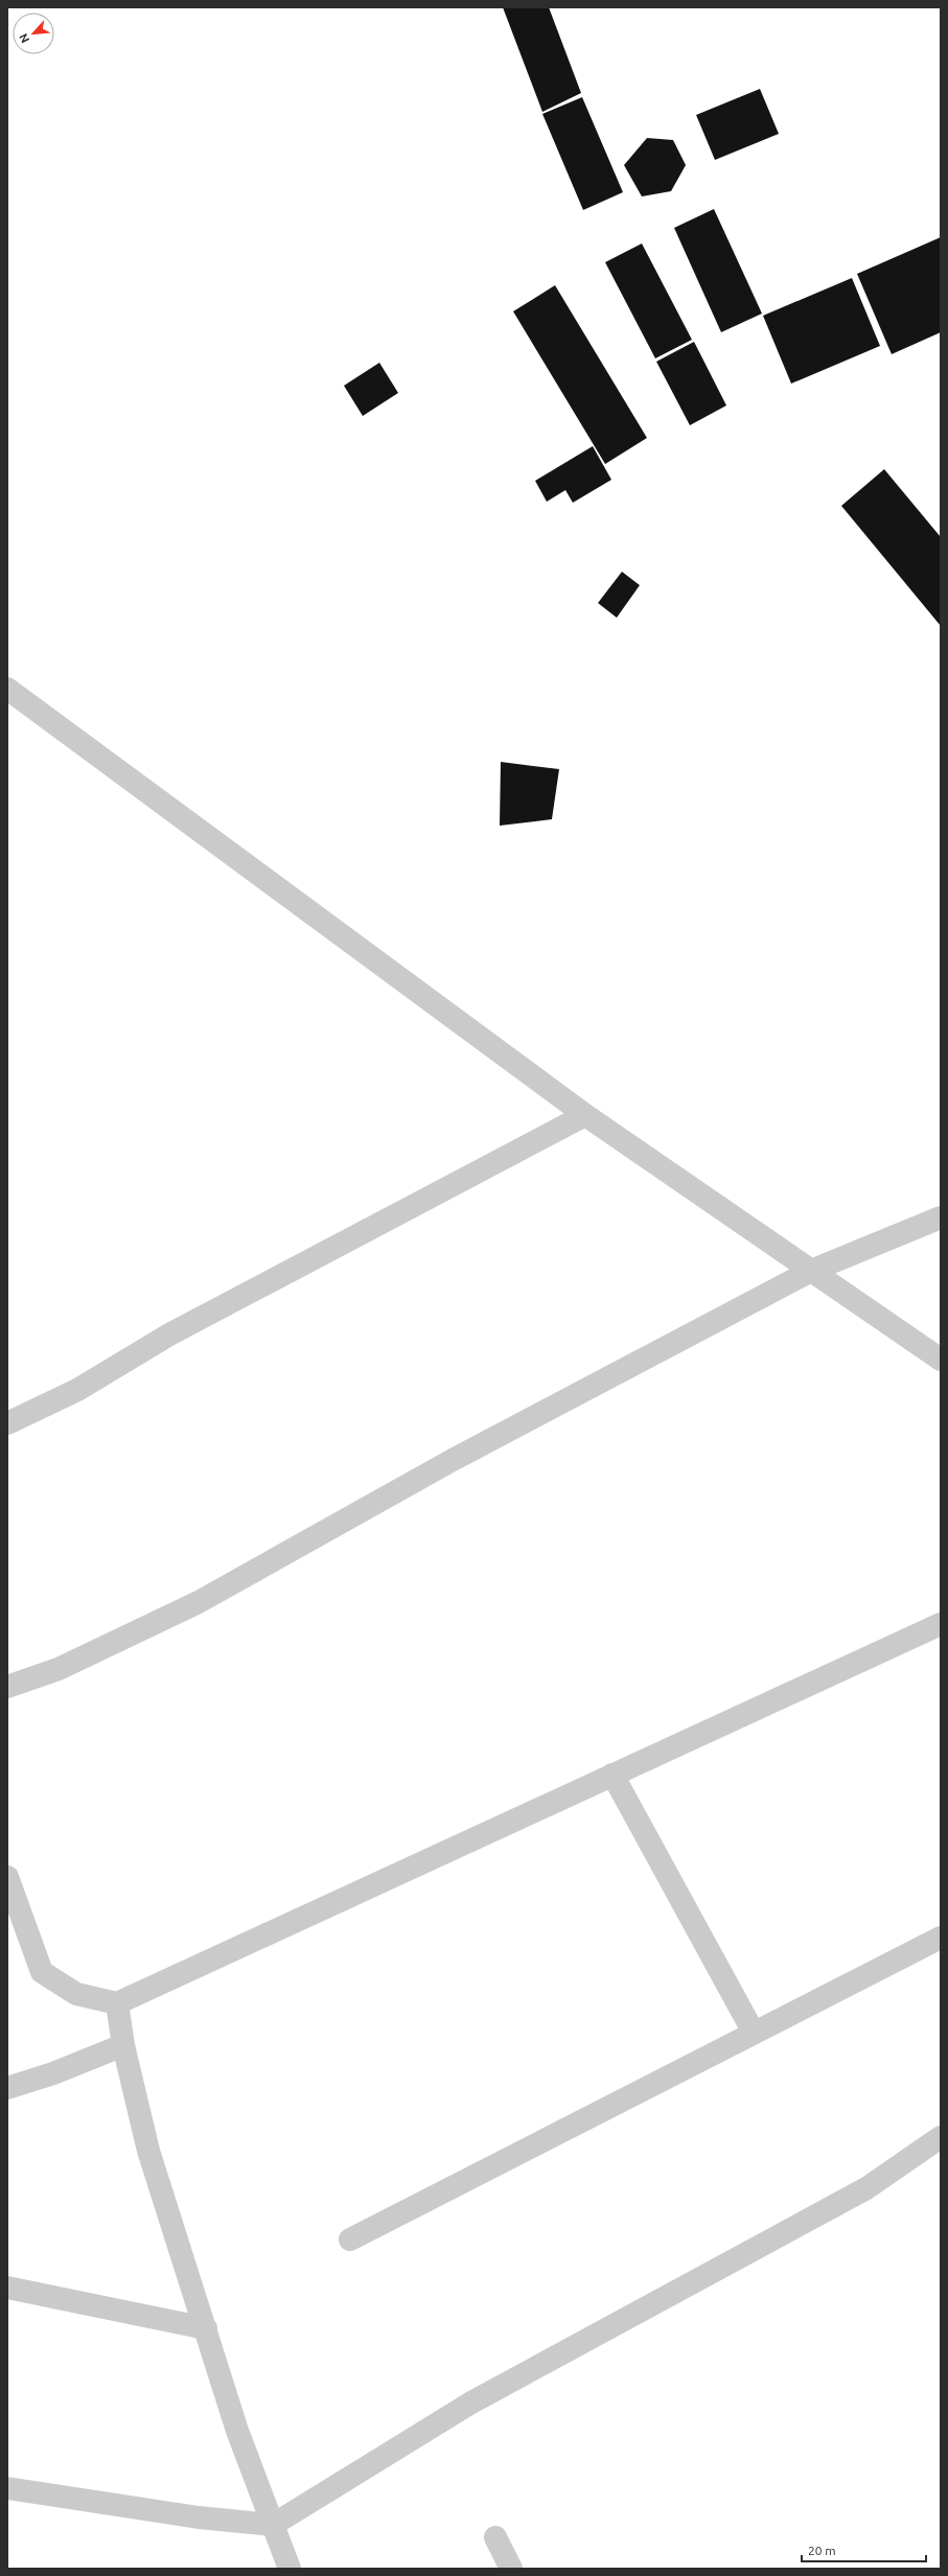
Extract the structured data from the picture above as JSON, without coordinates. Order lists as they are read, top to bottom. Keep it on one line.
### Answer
{"scale_bar":"20 m","north":"bottom left"}
